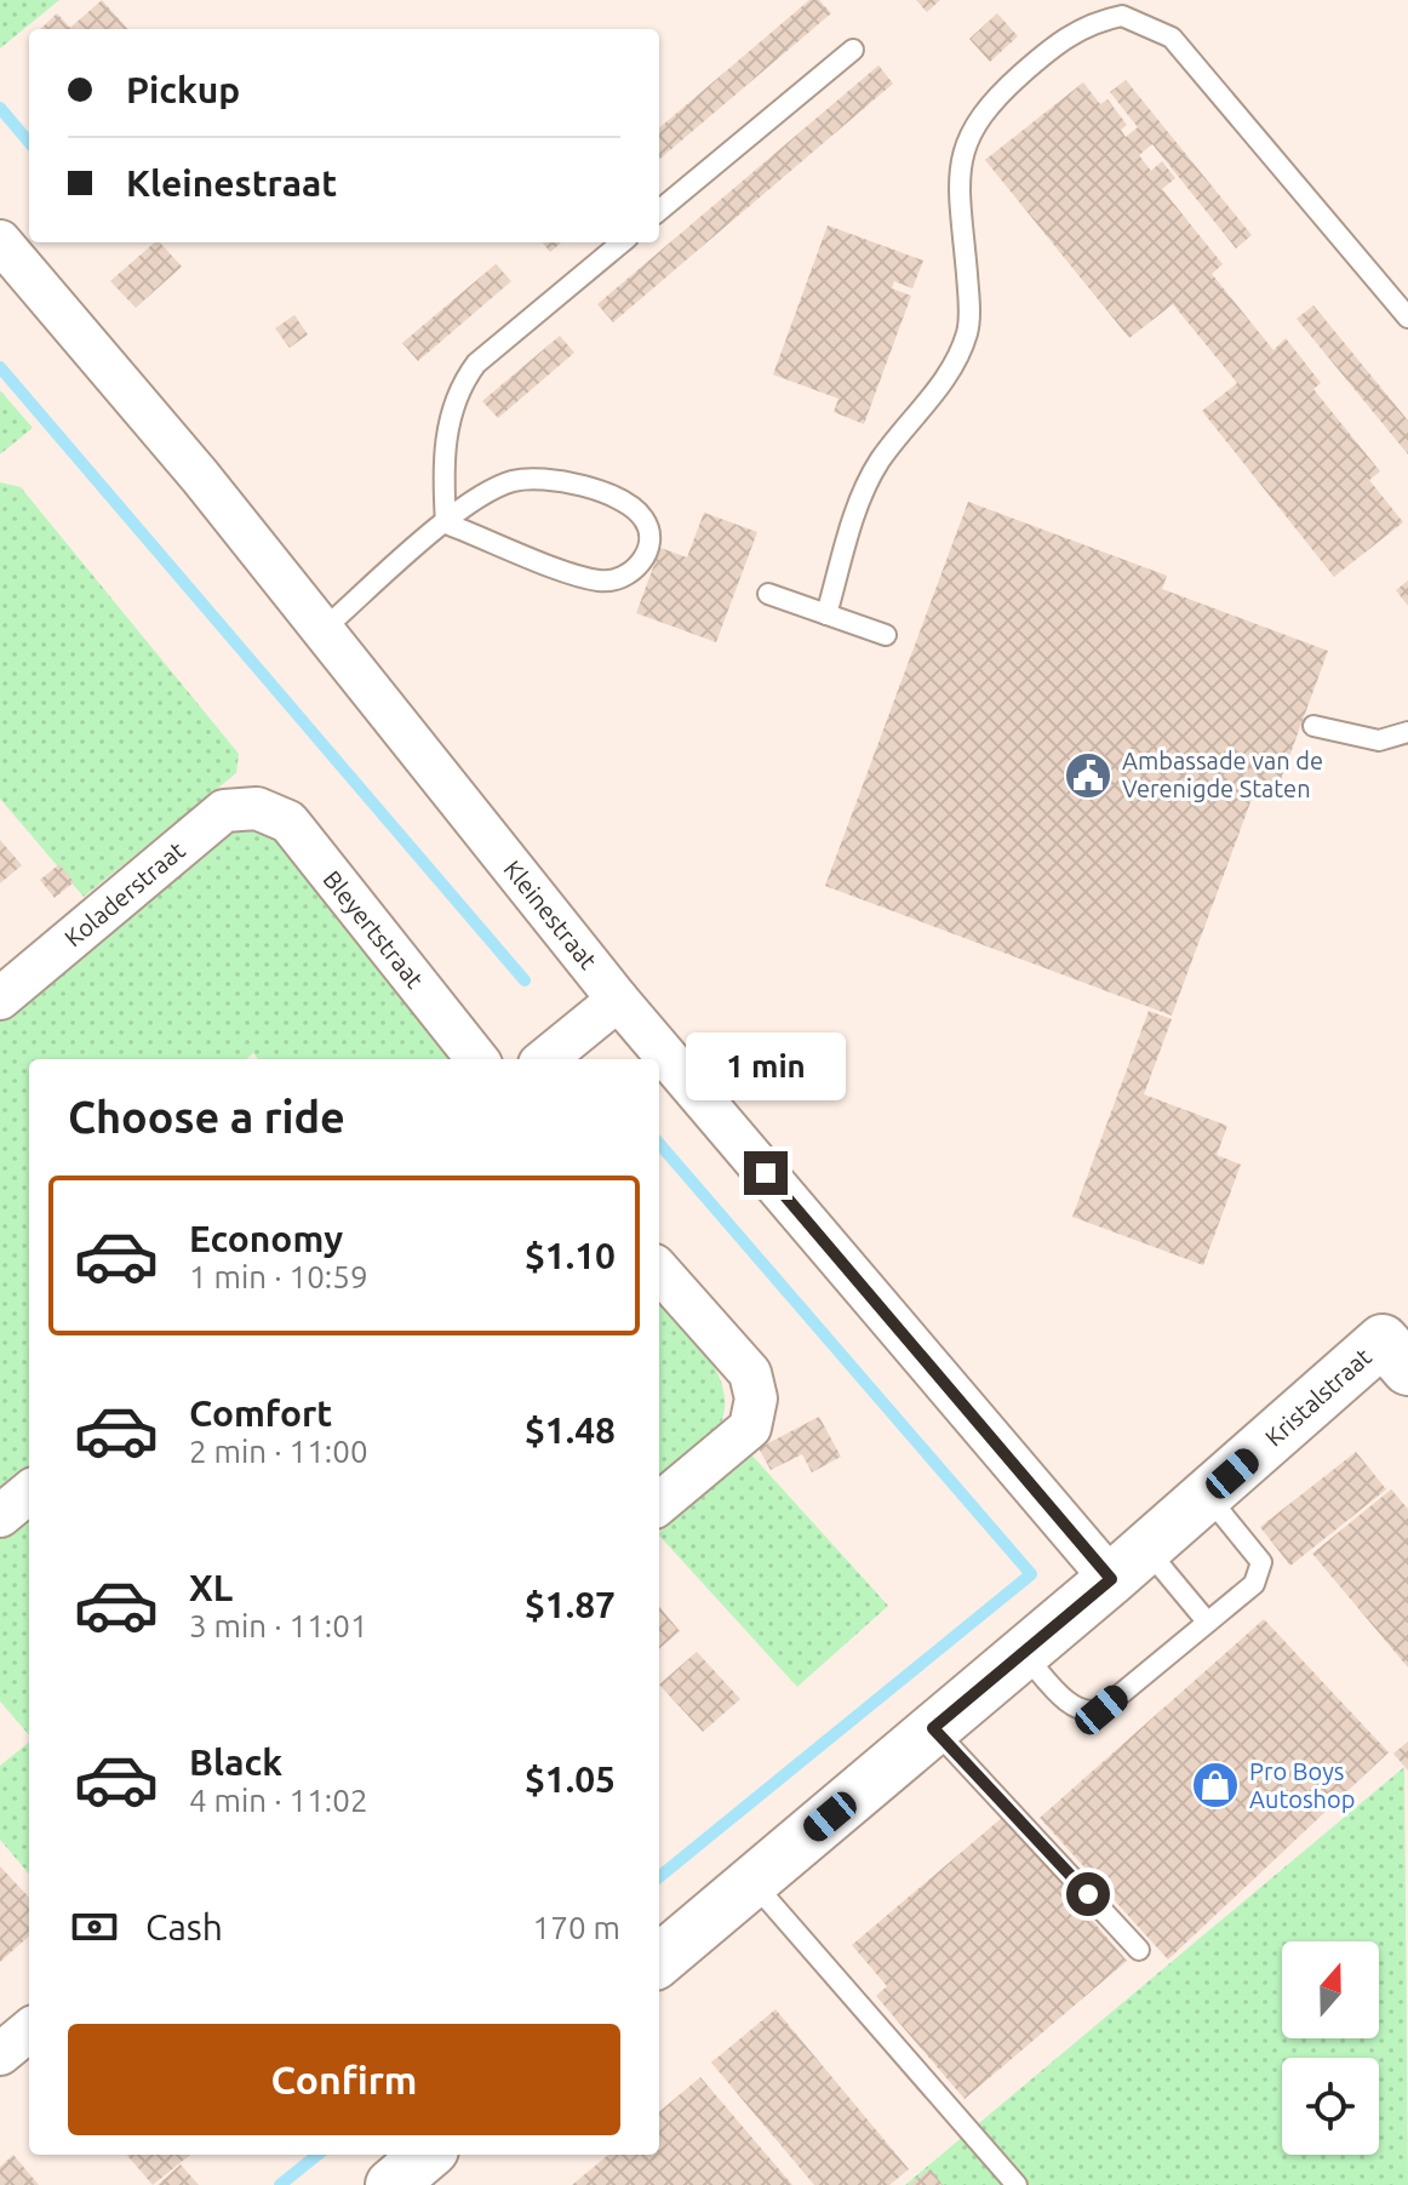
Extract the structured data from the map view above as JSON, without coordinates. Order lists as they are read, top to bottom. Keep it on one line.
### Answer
{"streets":{"street":["Koladerstraat","Kleinestraat","Bleyertstraat","Kristalstraat"]},"crossings":[["Koladerstraat","Bleyertstraat"],["Kleinestraat","Kristalstraat"]],"places":{"public building":["Ambassade van de Verenigde Staten"],"shop":["Pro Boys Autoshop"]},"north":"top","page":{"banner":["Pickup","Kleinestraat"],"bubble":"1 min","heading":"Choose a ride","list":[{"name":"Economy","note":"1 min · 10:59","value":"$1.10"},{"name":"Comfort","note":"2 min · 11:00","value":"$1.48"},{"name":"XL","note":"3 min · 11:01","value":"$1.87"},{"name":"Black","note":"4 min · 11:02","value":"$1.05"}],"pay":["Cash","170 m"],"buttons":"Confirm"}}
